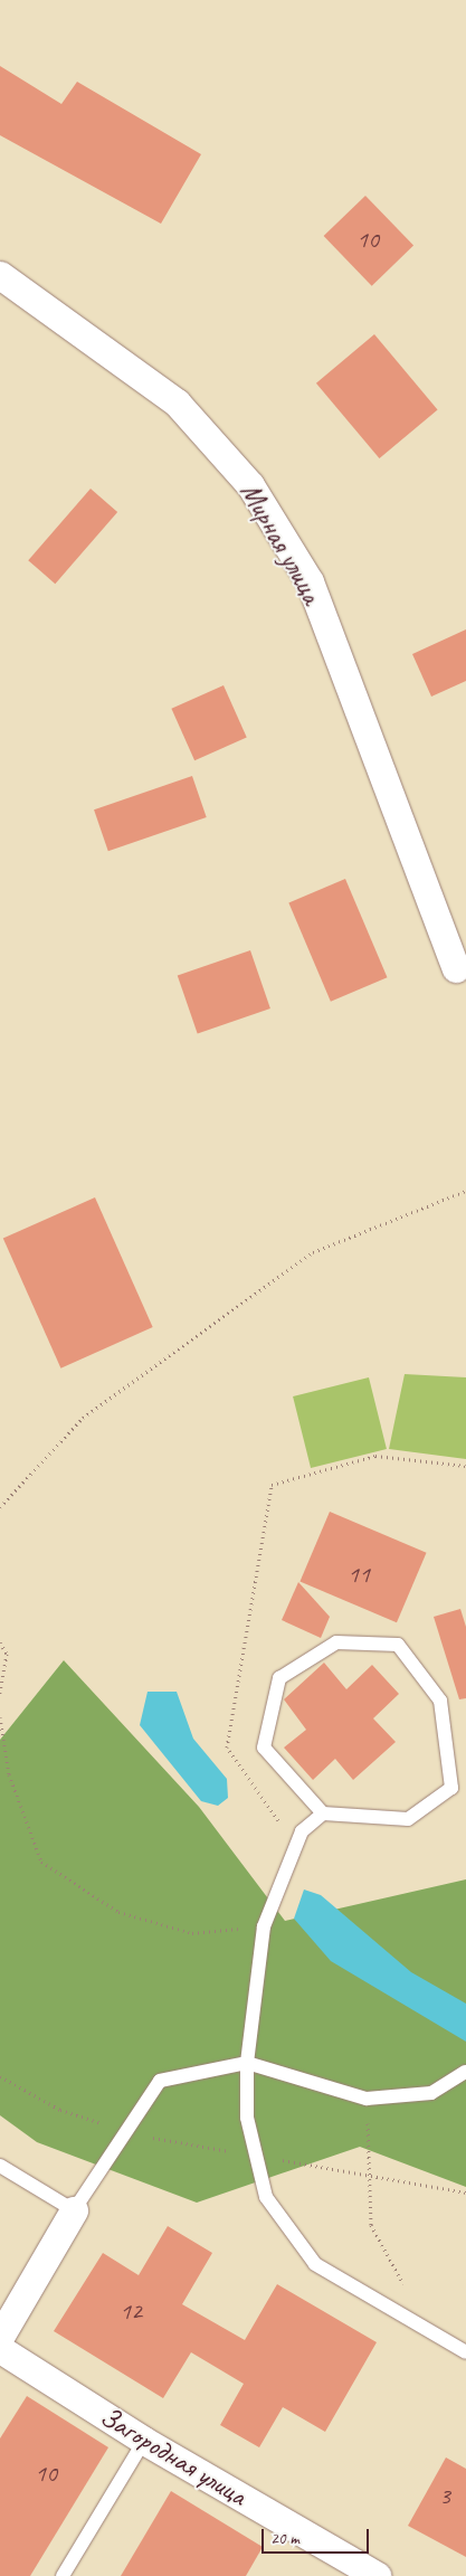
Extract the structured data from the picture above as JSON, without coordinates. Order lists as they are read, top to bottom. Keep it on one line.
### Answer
{"streets":{"street":["Мирная улица","Загородная улица"]},"house_numbers":["10","11","12","10","3"],"scale_bar":"20 m"}
